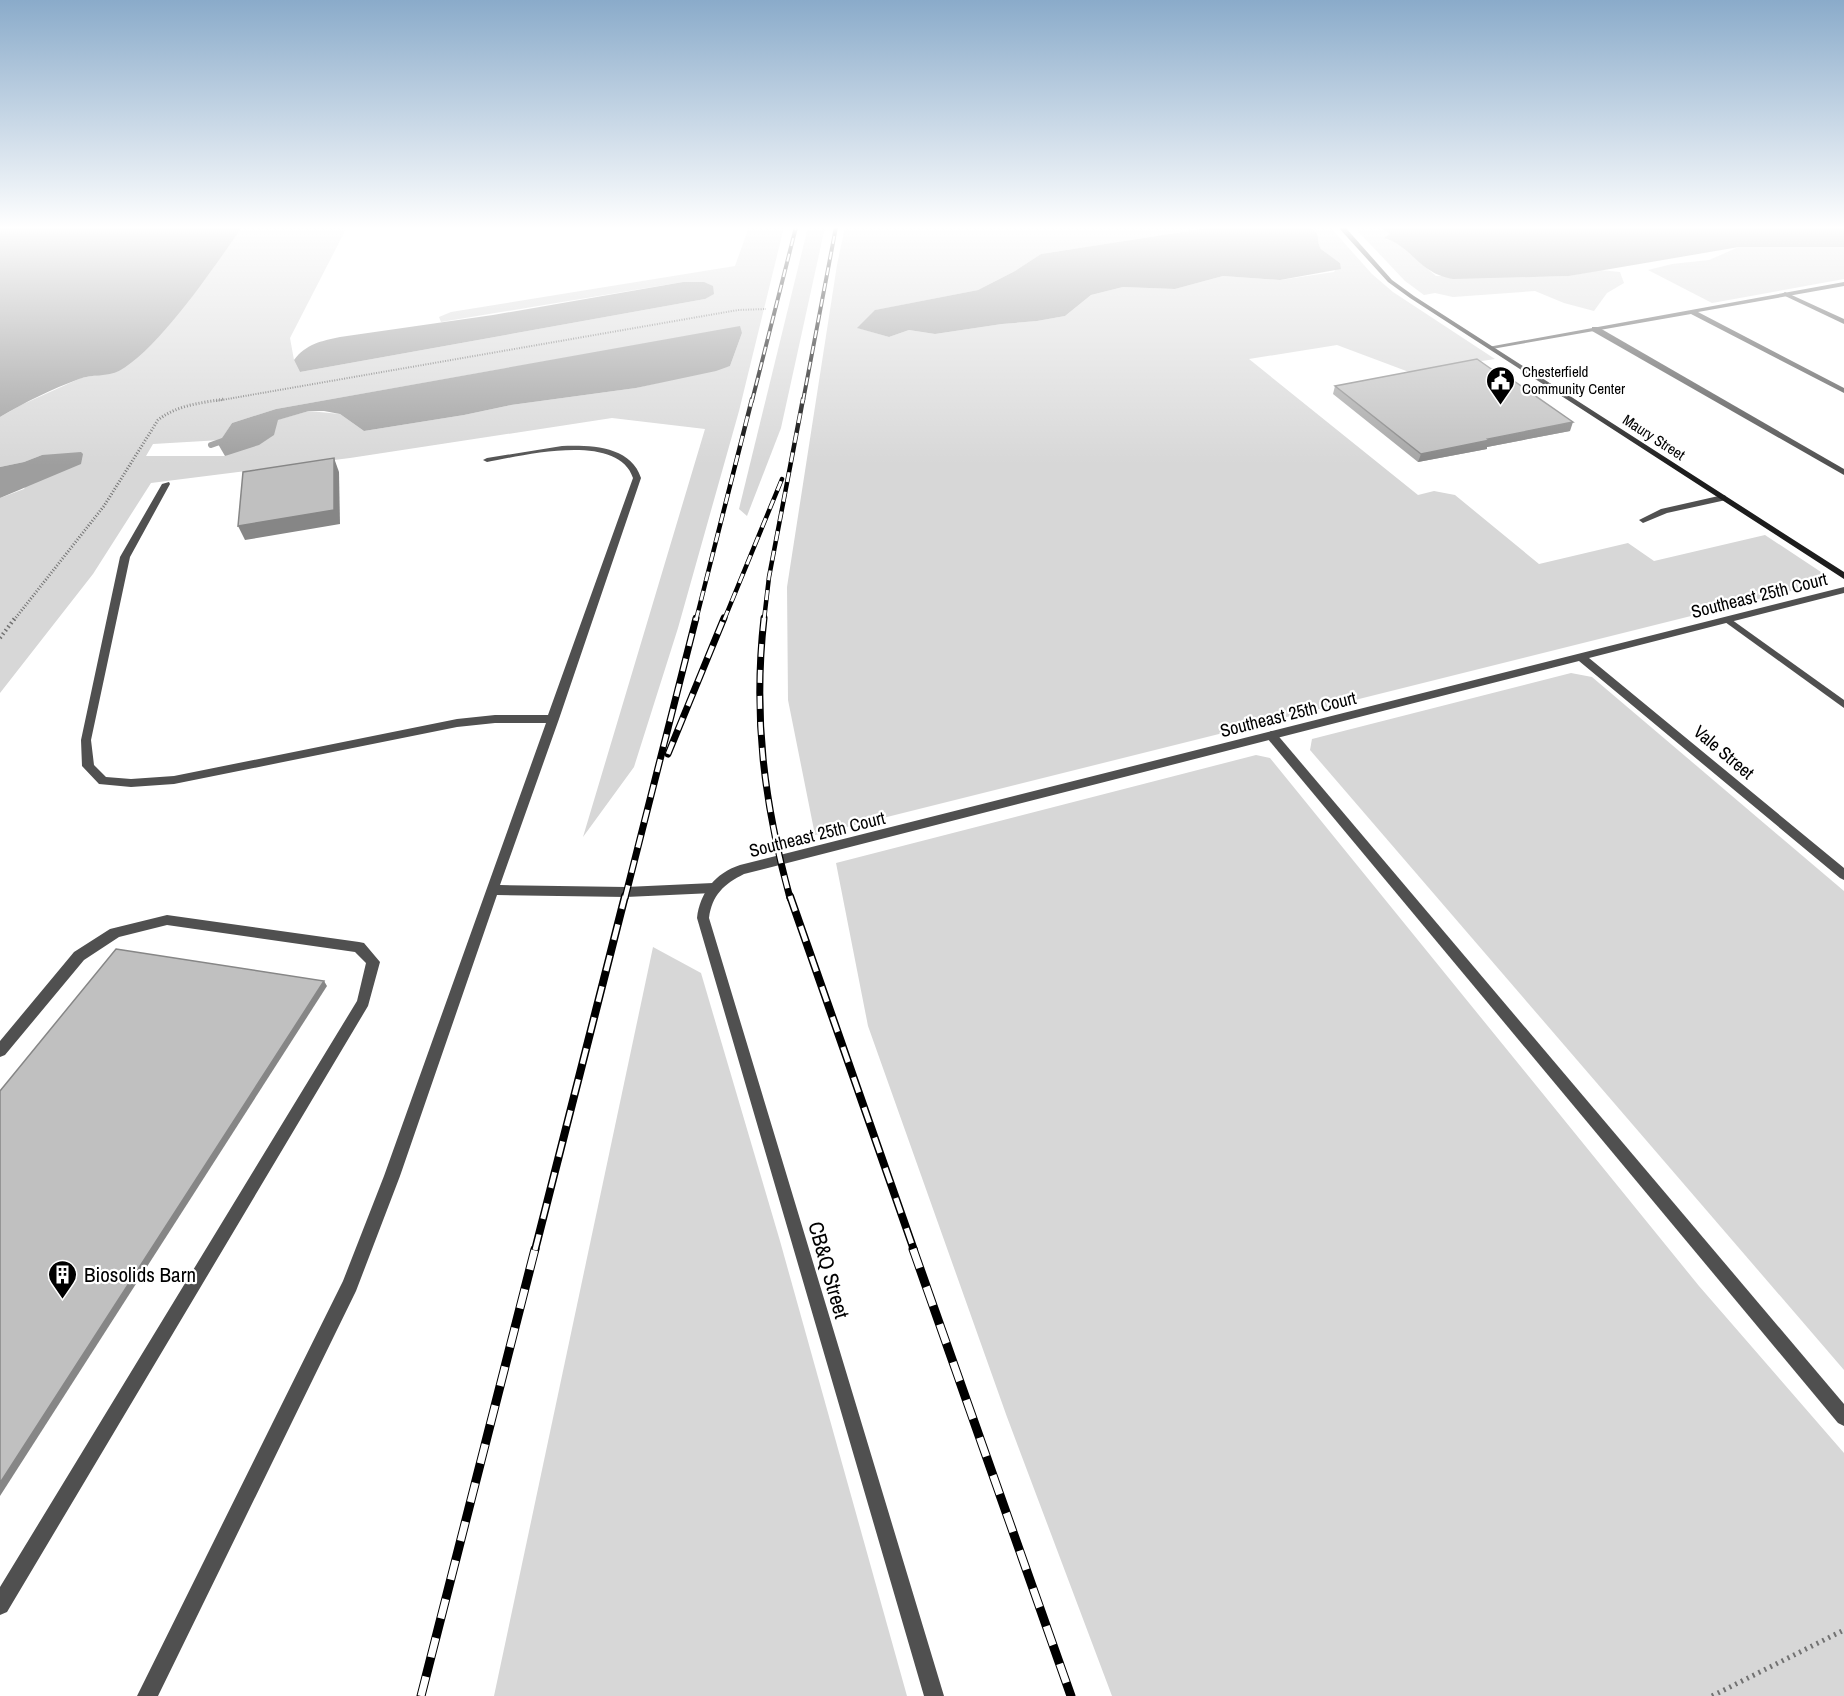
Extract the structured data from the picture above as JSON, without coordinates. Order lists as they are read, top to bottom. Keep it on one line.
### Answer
{"streets":{"main road":["Maury Street"],"street":["Southeast 25th Court","Vale Street","CB&Q Street"]},"crossings":[["Southeast 25th Court","Vale Street"],["Southeast 25th Court","CB&Q Street"]],"places":{"public building":["Chesterfield Community Center"],"building":["Biosolids Barn"]}}
